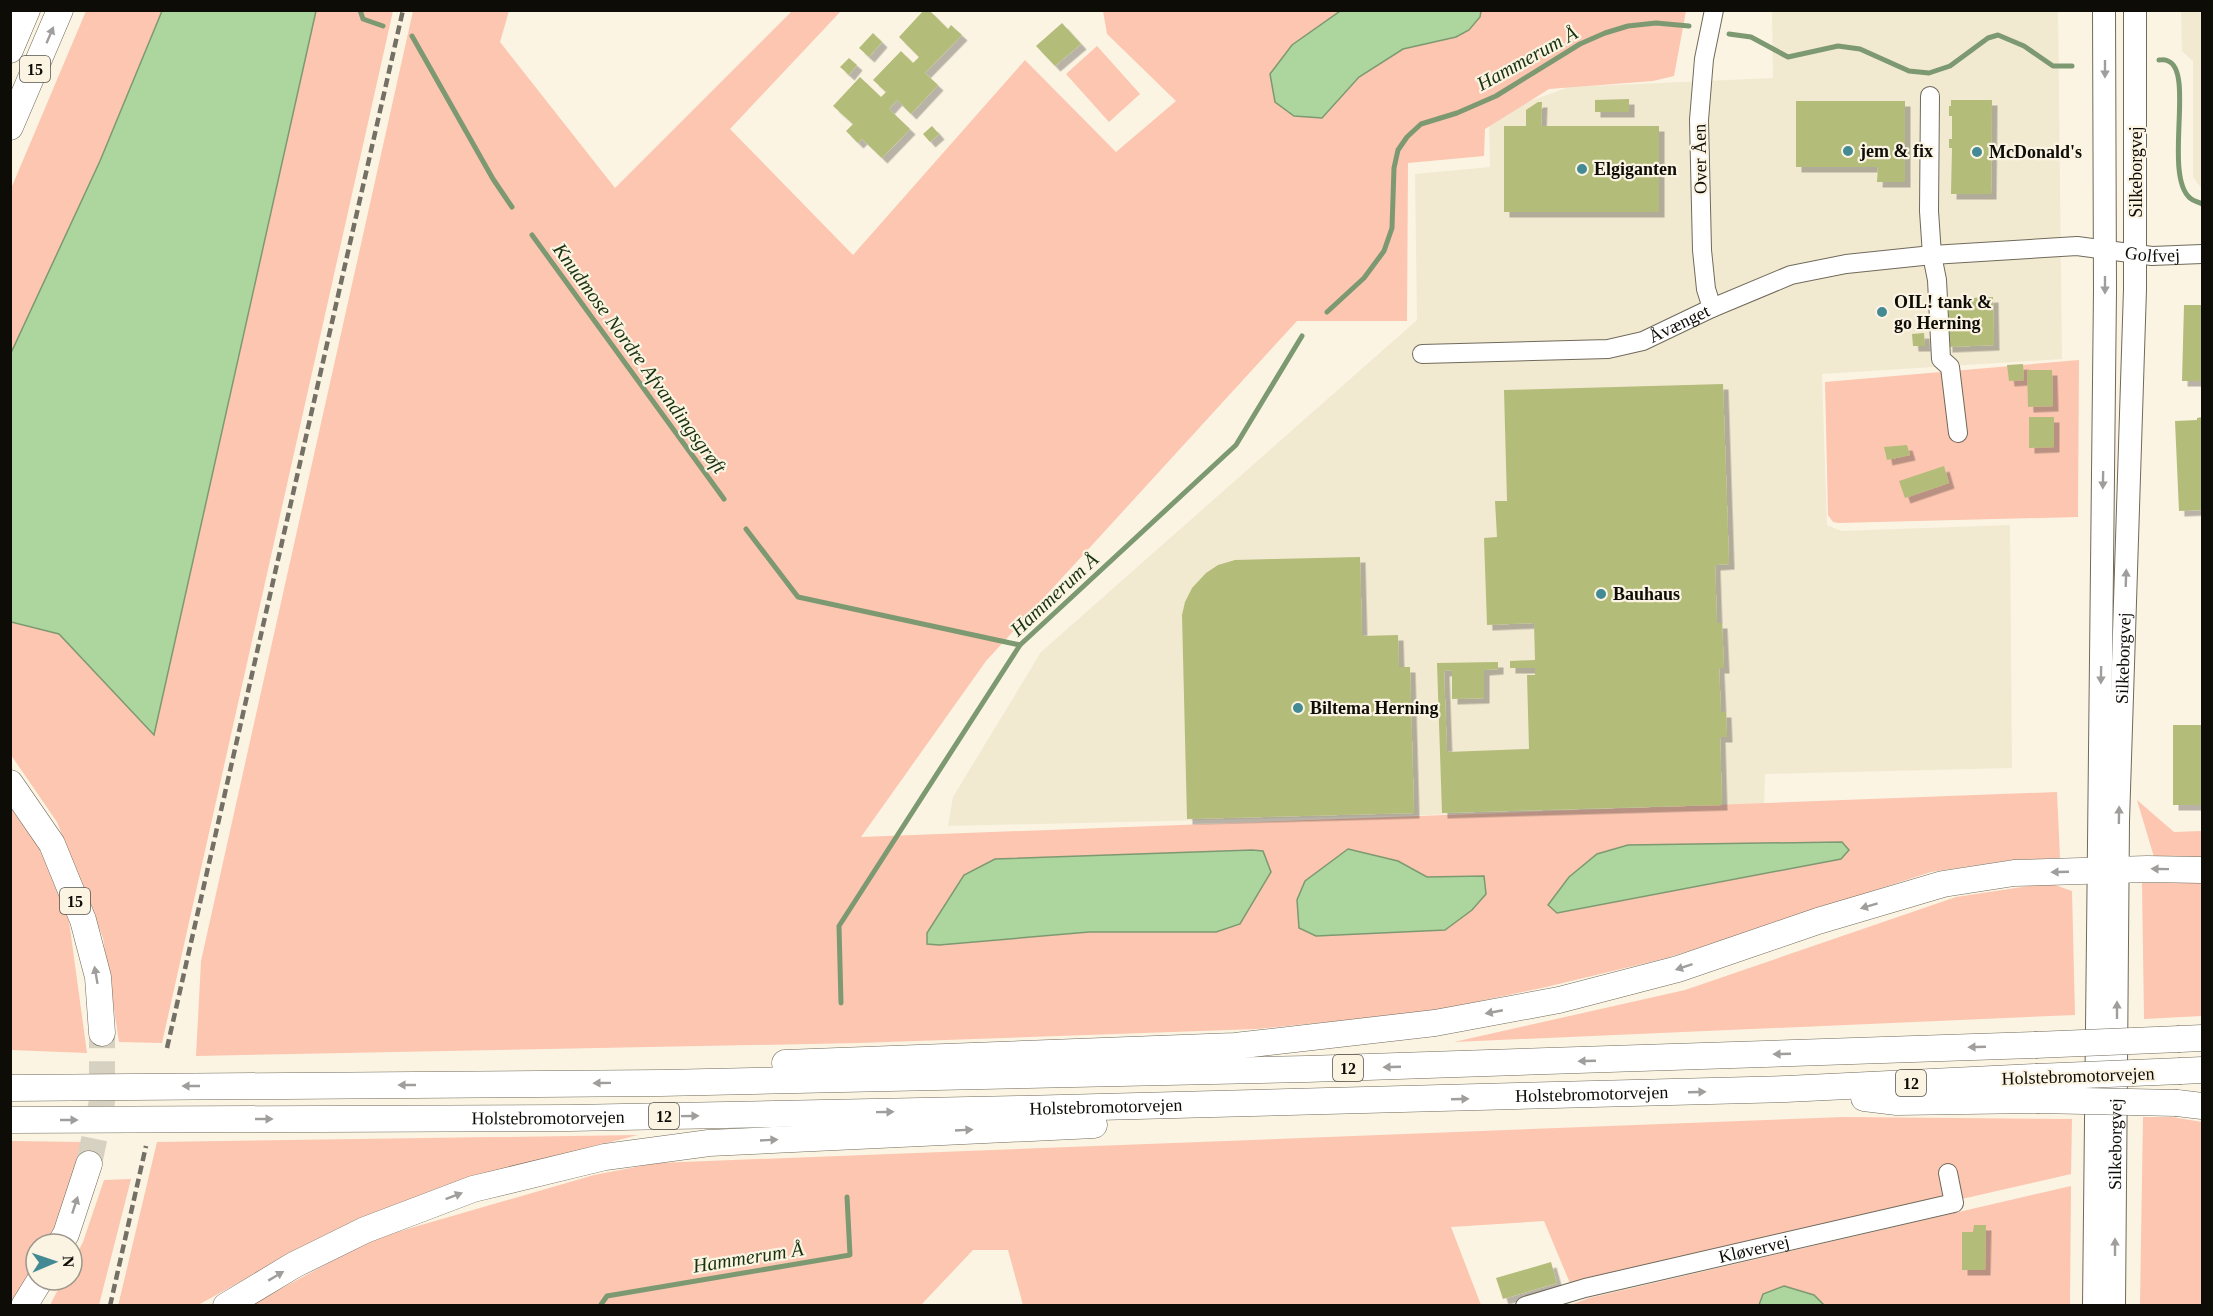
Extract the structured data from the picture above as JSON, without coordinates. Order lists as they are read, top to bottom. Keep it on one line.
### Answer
{"streets":{"highway":["15","12","Holstebromotorvejen"],"main road":["Silkeborgvej"],"street":["Over Åen","Golfvej","Åvænget","Kløvervej"]},"crossings":[["Over Åen","Åvænget"],["Silkeborgvej","Golfvej"],["Silkeborgvej","Åvænget"],["Golfvej","Åvænget"]],"water":["Hammerum Å","Knudmose Nordre Afvandingsgrøft"],"places":["jem & fix","McDonald's","Elgiganten","OIL! tank & go Herning","Bauhaus","Biltema Herning"],"north":"right"}
